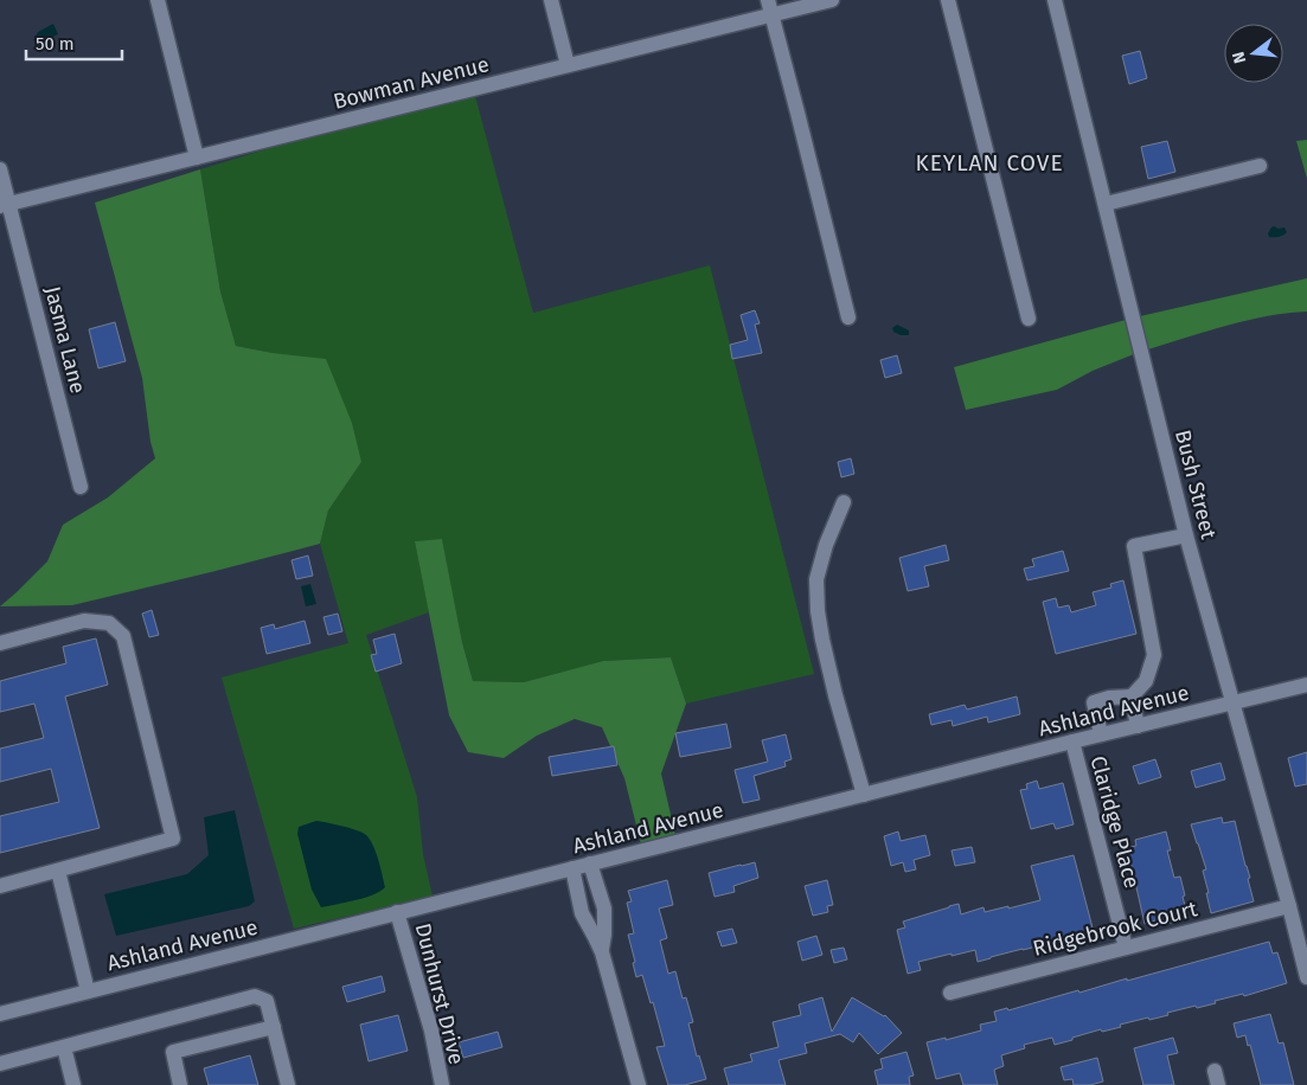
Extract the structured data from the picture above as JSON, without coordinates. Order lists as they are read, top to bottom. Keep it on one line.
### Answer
{"streets":{"street":["Bowman Avenue","Jasma Lane","Bush Street","Ashland Avenue","Claridge Place","Ridgebrook Court","Dunhurst Drive"]},"crossings":[["Bowman Avenue","Jasma Lane"],["Bush Street","Ashland Avenue"],["Bush Street","Ridgebrook Court"],["Ashland Avenue","Claridge Place"],["Ashland Avenue","Dunhurst Drive"],["Claridge Place","Ridgebrook Court"]],"districts":["KEYLAN COVE"],"scale_bar":"50 m","north":"left"}
